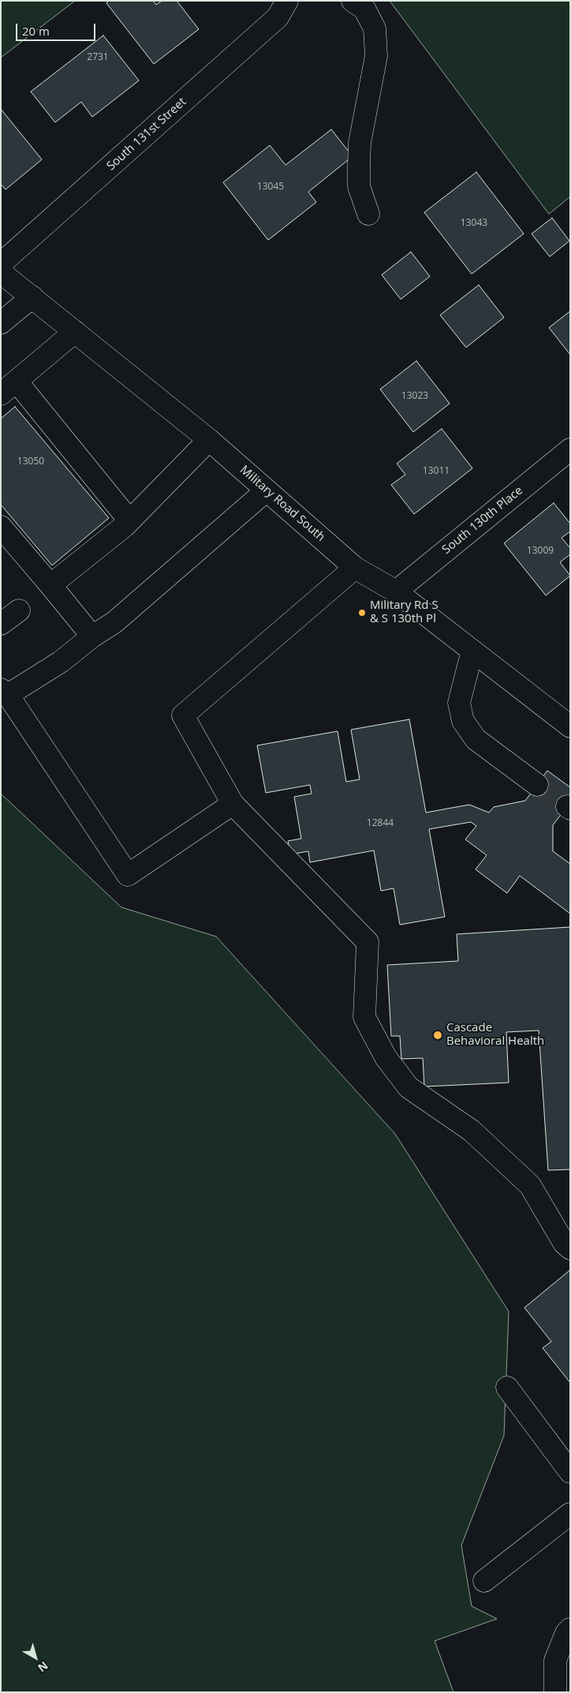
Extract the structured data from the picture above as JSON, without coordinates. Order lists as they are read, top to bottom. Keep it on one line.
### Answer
{"streets":{"street":["South 131st Street","Military Road South","South 130th Place"]},"crossings":[["Military Road South","South 130th Place"]],"places":["Military Rd S & S 130th Pl","Cascade Behavioral Health"],"house_numbers":["2731","13045","13043","13023","13050","13011","13009","12844"],"scale_bar":"20 m","north":"bottom right"}
